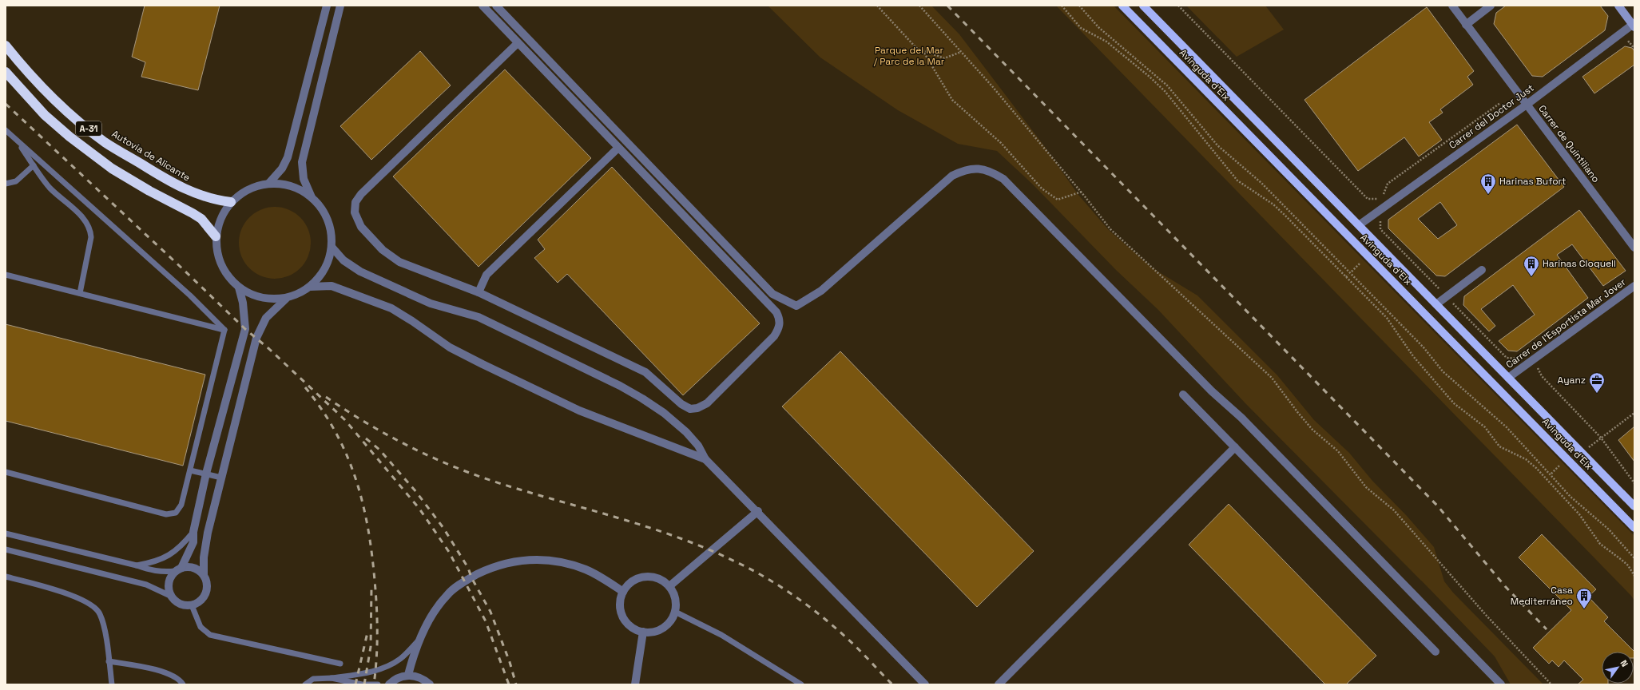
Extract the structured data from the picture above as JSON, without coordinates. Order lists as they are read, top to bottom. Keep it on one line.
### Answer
{"streets":{"highway":["A-31","Autovía de Alicante"],"main road":["Avinguda d'Elx"],"street":["Carrer del Doctor Just","Carrer de Quintiliano","Carrer de l'Esportista Mar Jover"]},"crossings":[["Avinguda d'Elx","Carrer del Doctor Just"],["Avinguda d'Elx","Carrer de l'Esportista Mar Jover"],["Carrer del Doctor Just","Carrer de Quintiliano"]],"parks":["Parque del Mar / Parc de la Mar"],"places":{"building":["Harinas Bufort","Harinas Cloquell","Casa Mediterráneo"],"office":["Ayanz"]},"north":"top right"}
